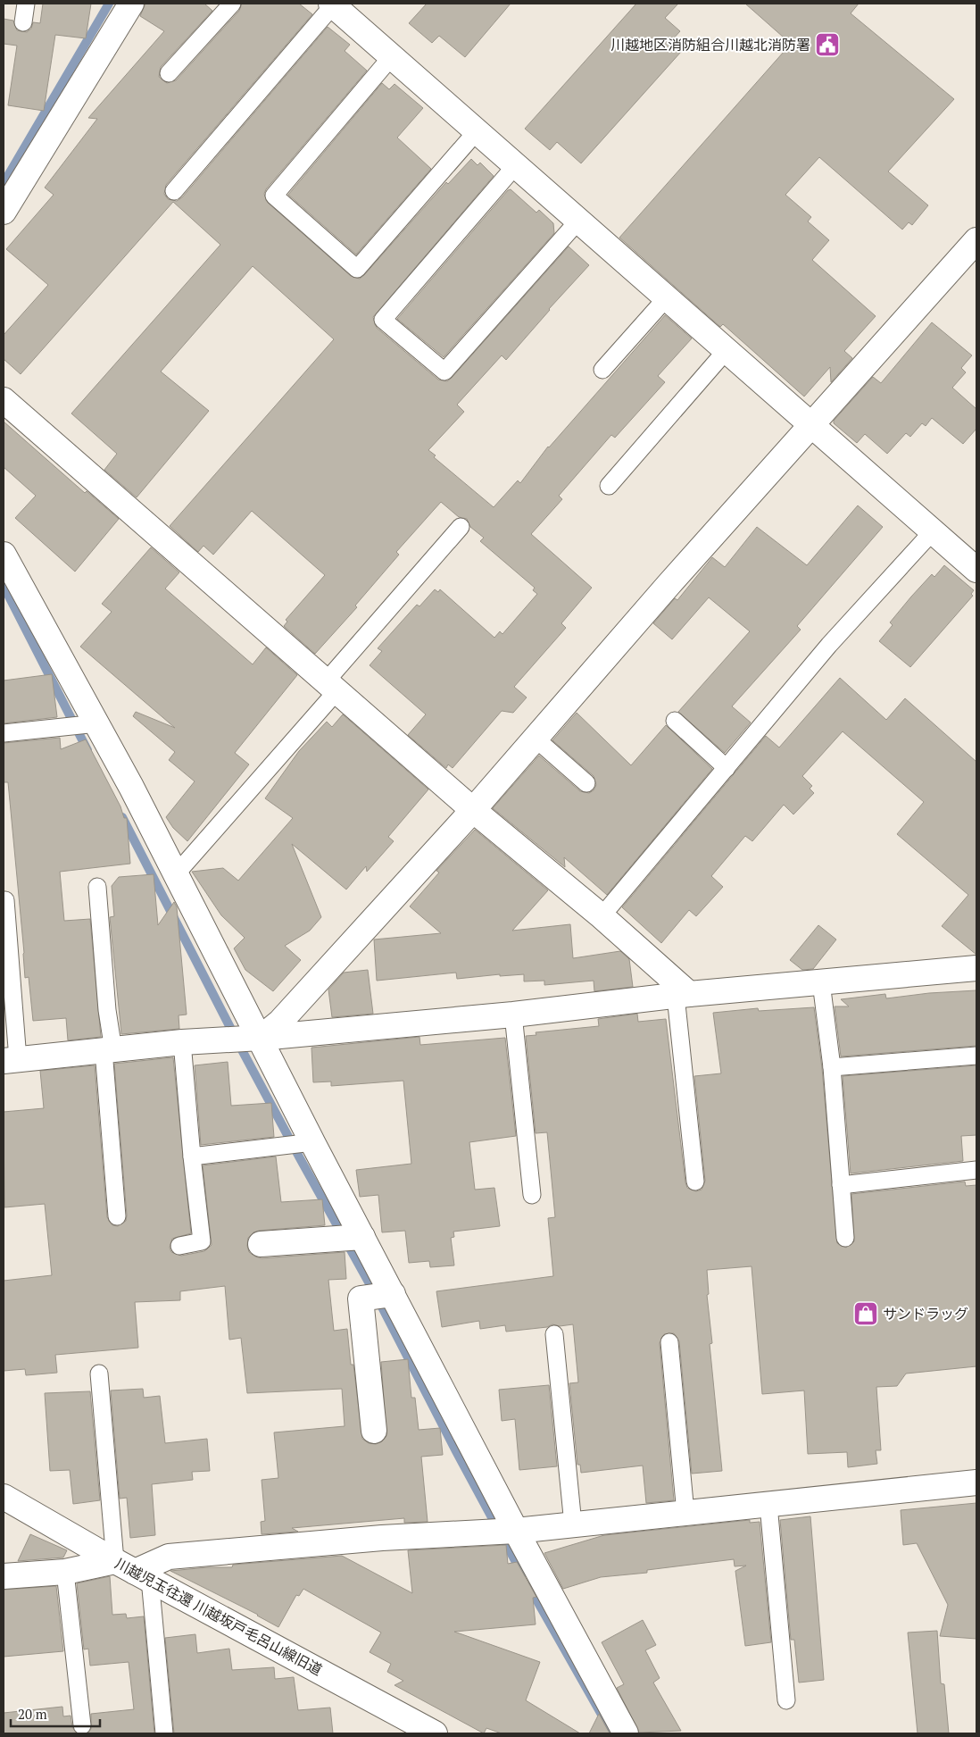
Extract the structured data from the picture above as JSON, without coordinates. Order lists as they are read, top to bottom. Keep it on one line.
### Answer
{"streets":{"street":["川越児玉往還 川越坂戸毛呂山線旧道"]},"places":{"public building":["川越地区消防組合川越北消防署"],"shop":["サンドラッグ"]},"scale_bar":"20 m"}
